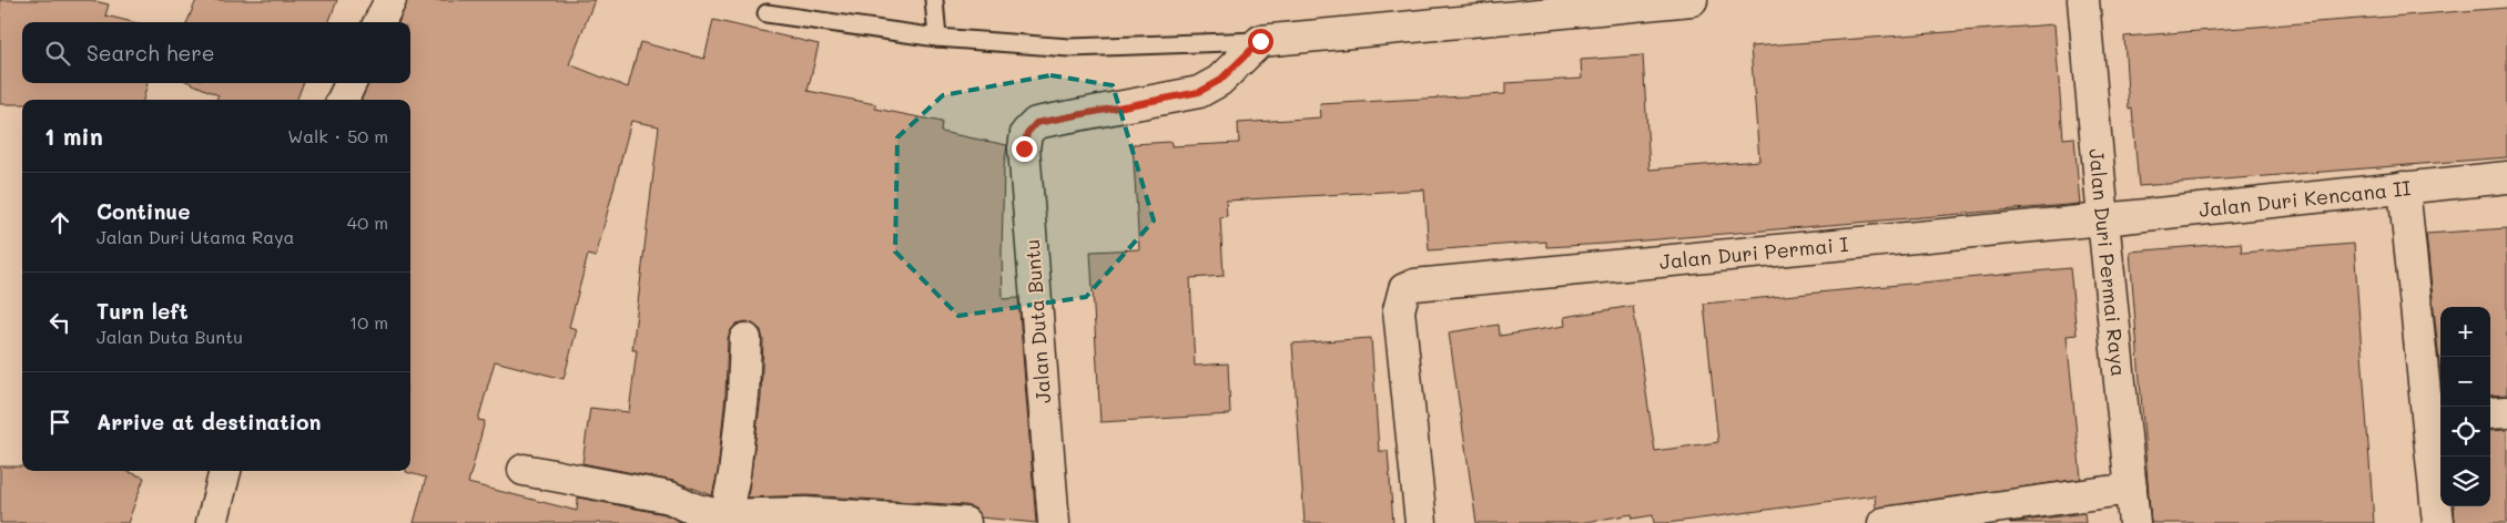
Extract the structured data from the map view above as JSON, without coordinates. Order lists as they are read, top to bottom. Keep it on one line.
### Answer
{"streets":{"street":["Jalan Duri Kencana II","Jalan Duri Permai I","Jalan Duri Permai Raya","Jalan Duta Buntu"]},"crossings":[["Jalan Duri Kencana II","Jalan Duri Permai I"],["Jalan Duri Kencana II","Jalan Duri Permai Raya"],["Jalan Duri Permai I","Jalan Duri Permai Raya"]],"page":{"search":"Search here","heading":["1 min","Walk · 50 m"],"list":[["Continue","Jalan Duri Utama Raya","40 m"],["Turn left","Jalan Duta Buntu","10 m"],"Arrive at destination"],"map_buttons":["+","−"]}}
